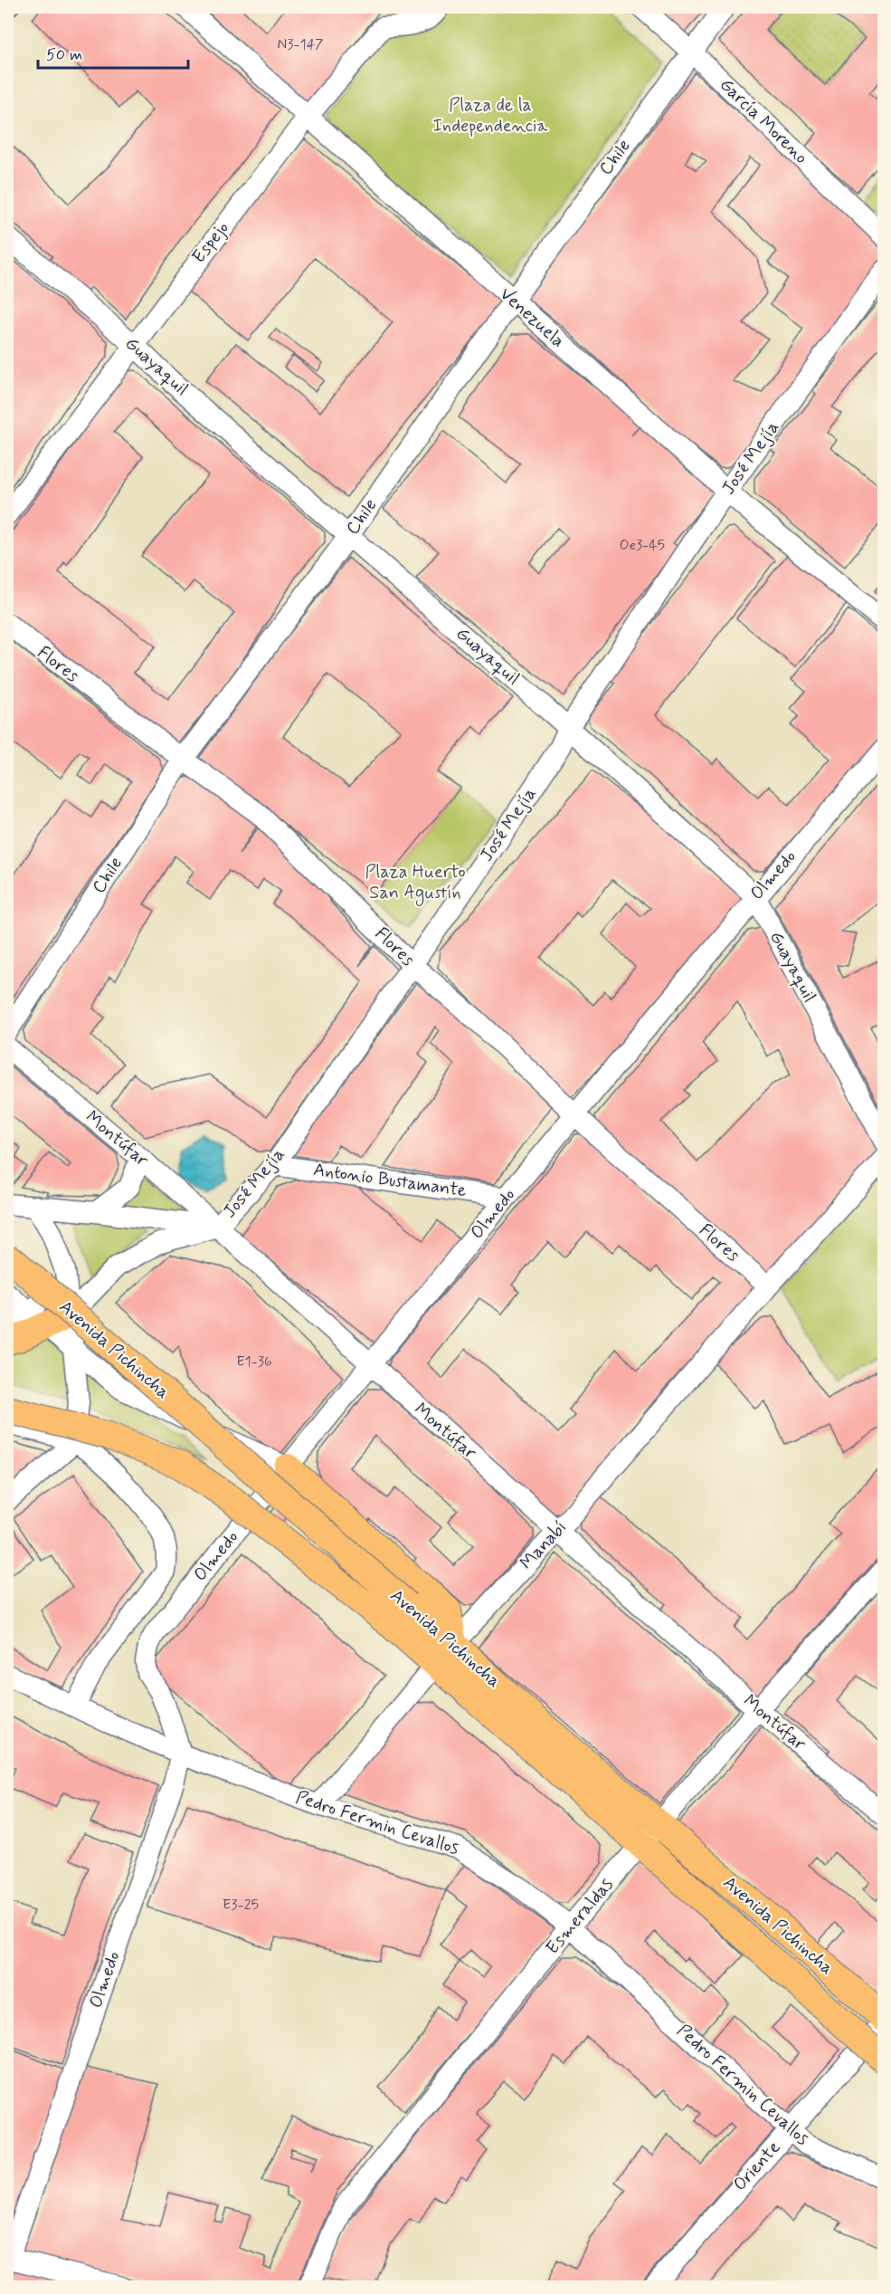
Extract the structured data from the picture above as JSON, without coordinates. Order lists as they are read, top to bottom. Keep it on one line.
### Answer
{"streets":{"main road":["Avenida Pichincha"],"street":["García Moreno","Chile","Espejo","Venezuela","Guayaquil","José Mejía","Flores","Olmedo","Montúfar","Antonio Bustamante","Manabí","Pedro Fermin Cevallos","Esmeraldas","Oriente"]},"crossings":[["García Moreno","Chile"],["Chile","Venezuela"],["Chile","Guayaquil"],["Chile","Flores"],["Espejo","Venezuela"],["Espejo","Guayaquil"],["Venezuela","José Mejía"],["Guayaquil","José Mejía"],["Guayaquil","Olmedo"],["José Mejía","Flores"],["José Mejía","Montúfar"],["José Mejía","Antonio Bustamante"],["Flores","Olmedo"],["Flores","Manabí"],["Olmedo","Montúfar"],["Olmedo","Antonio Bustamante"],["Olmedo","Pedro Fermin Cevallos"],["Montúfar","Manabí"],["Montúfar","Esmeraldas"],["Avenida Pichincha","Manabí"],["Avenida Pichincha","Esmeraldas"],["Avenida Pichincha","Oriente"],["Manabí","Pedro Fermin Cevallos"],["Pedro Fermin Cevallos","Esmeraldas"],["Pedro Fermin Cevallos","Oriente"]],"parks":["Plaza de la Independencia","Plaza Huerto San Agustín"],"house_numbers":["N3-147","Oe3-45","E1-36","E3-25"],"scale_bar":"50 m"}
